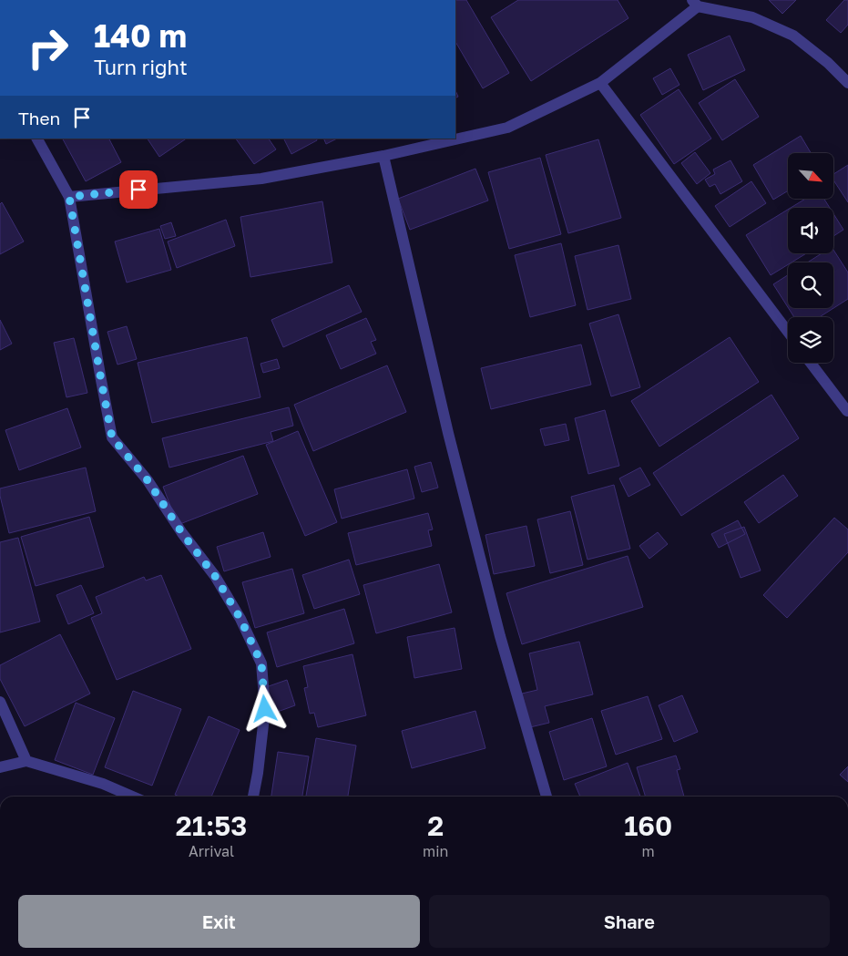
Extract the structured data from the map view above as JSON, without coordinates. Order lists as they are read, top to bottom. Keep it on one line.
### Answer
{"north":"bottom right","page":{"turn":["140 m","Turn right"],"then":"Then","eta":["21:53","Arrival","2","min","160","m"],"buttons":["Exit","Share"]}}
